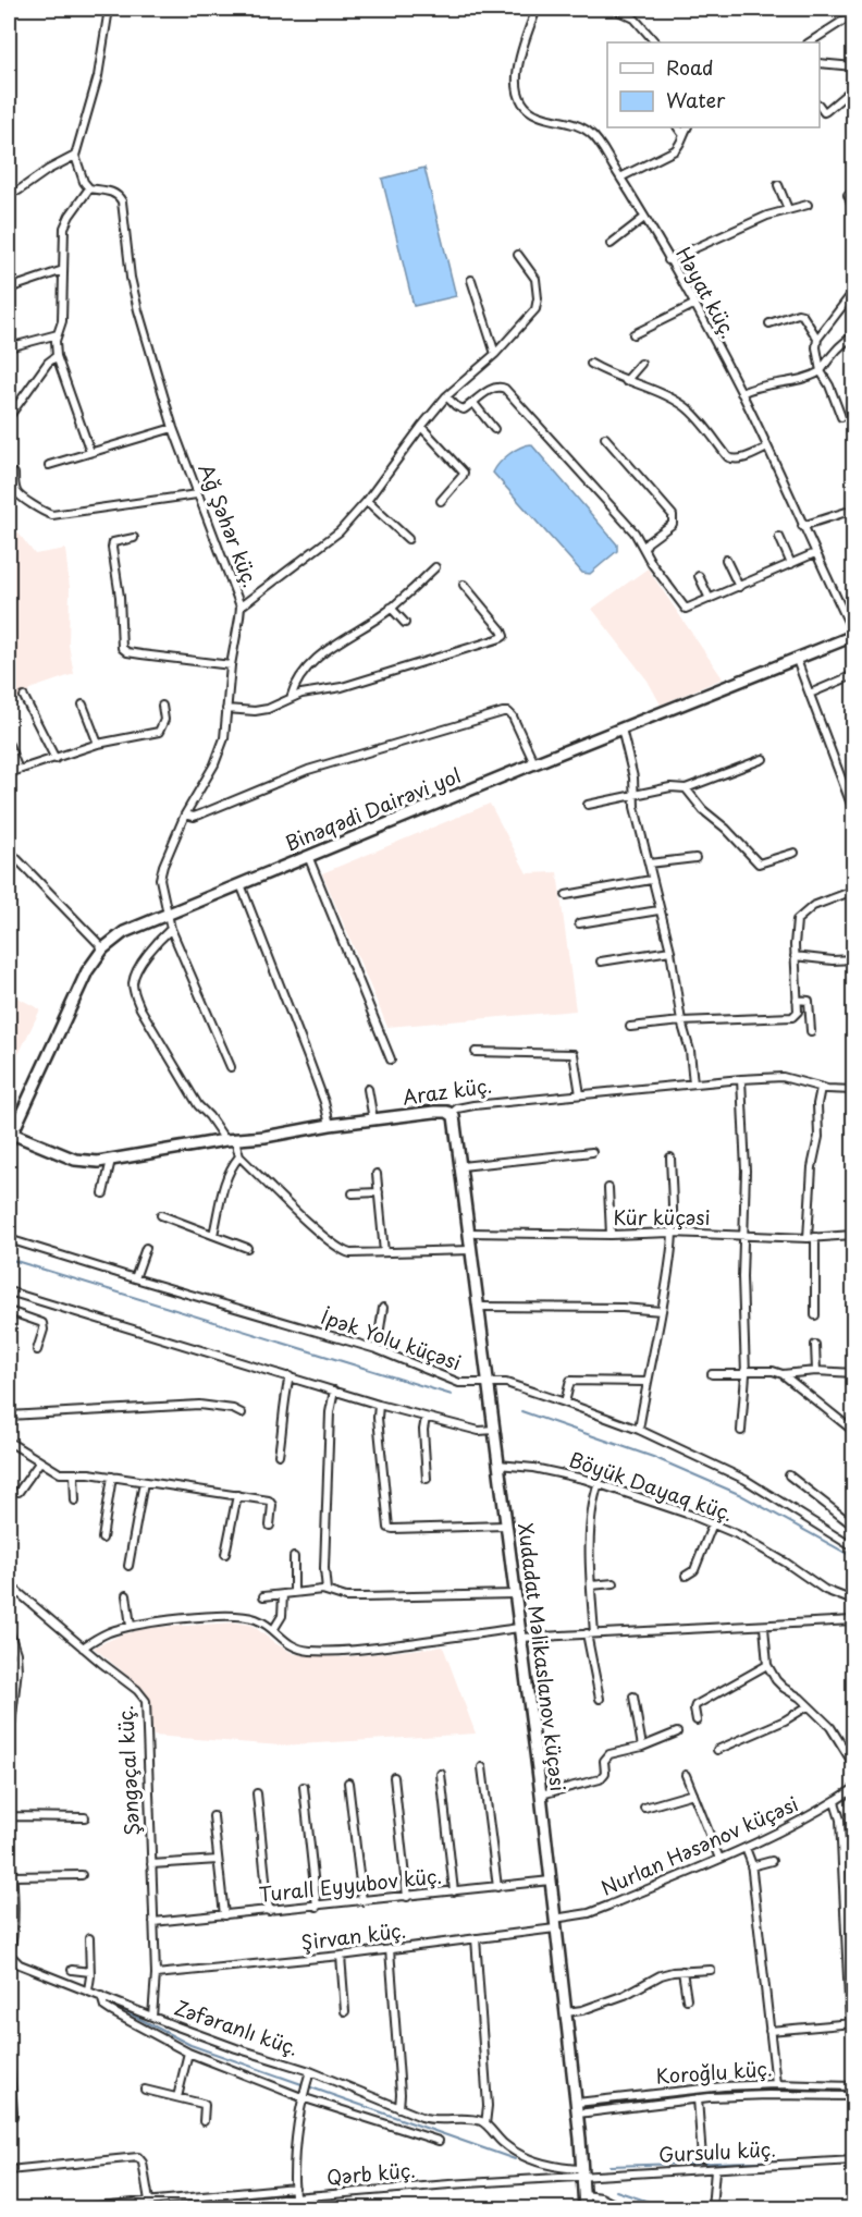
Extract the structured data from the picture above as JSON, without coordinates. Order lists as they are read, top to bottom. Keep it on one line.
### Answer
{"streets":{"street":["Həyat küç.","Ağ Şəhər küç.","Binəqədi Dairəvi yol","Araz küç.","Kür küçəsi","İpək Yolu küçəsi","Böyük Dayaq küç.","Xudadat Məlikaslanov küçəsi","Şəngəçal küç.","Nurlan Həsənov küçəsi","Turall Eyyubov küç.","Şirvan küç.","Zəfəranlı küç.","Koroğlu küç.","Gursulu küç.","Qərb küç."]},"crossings":[["Həyat küç.","Binəqədi Dairəvi yol"],["Ağ Şəhər küç.","Binəqədi Dairəvi yol"],["Binəqədi Dairəvi yol","Araz küç."],["Araz küç.","Xudadat Məlikaslanov küçəsi"],["Kür küçəsi","Xudadat Məlikaslanov küçəsi"],["İpək Yolu küçəsi","Xudadat Məlikaslanov küçəsi"],["Böyük Dayaq küç.","Xudadat Məlikaslanov küçəsi"],["Xudadat Məlikaslanov küçəsi","Nurlan Həsənov küçəsi"],["Xudadat Məlikaslanov küçəsi","Turall Eyyubov küç."],["Xudadat Məlikaslanov küçəsi","Şirvan küç."],["Xudadat Məlikaslanov küçəsi","Koroğlu küç."],["Xudadat Məlikaslanov küçəsi","Gursulu küç."],["Xudadat Məlikaslanov küçəsi","Qərb küç."],["Şəngəçal küç.","Turall Eyyubov küç."],["Şəngəçal küç.","Şirvan küç."],["Şəngəçal küç.","Zəfəranlı küç."],["Nurlan Həsənov küçəsi","Şirvan küç."],["Gursulu küç.","Qərb küç."]],"legend":["Road","Water"]}
